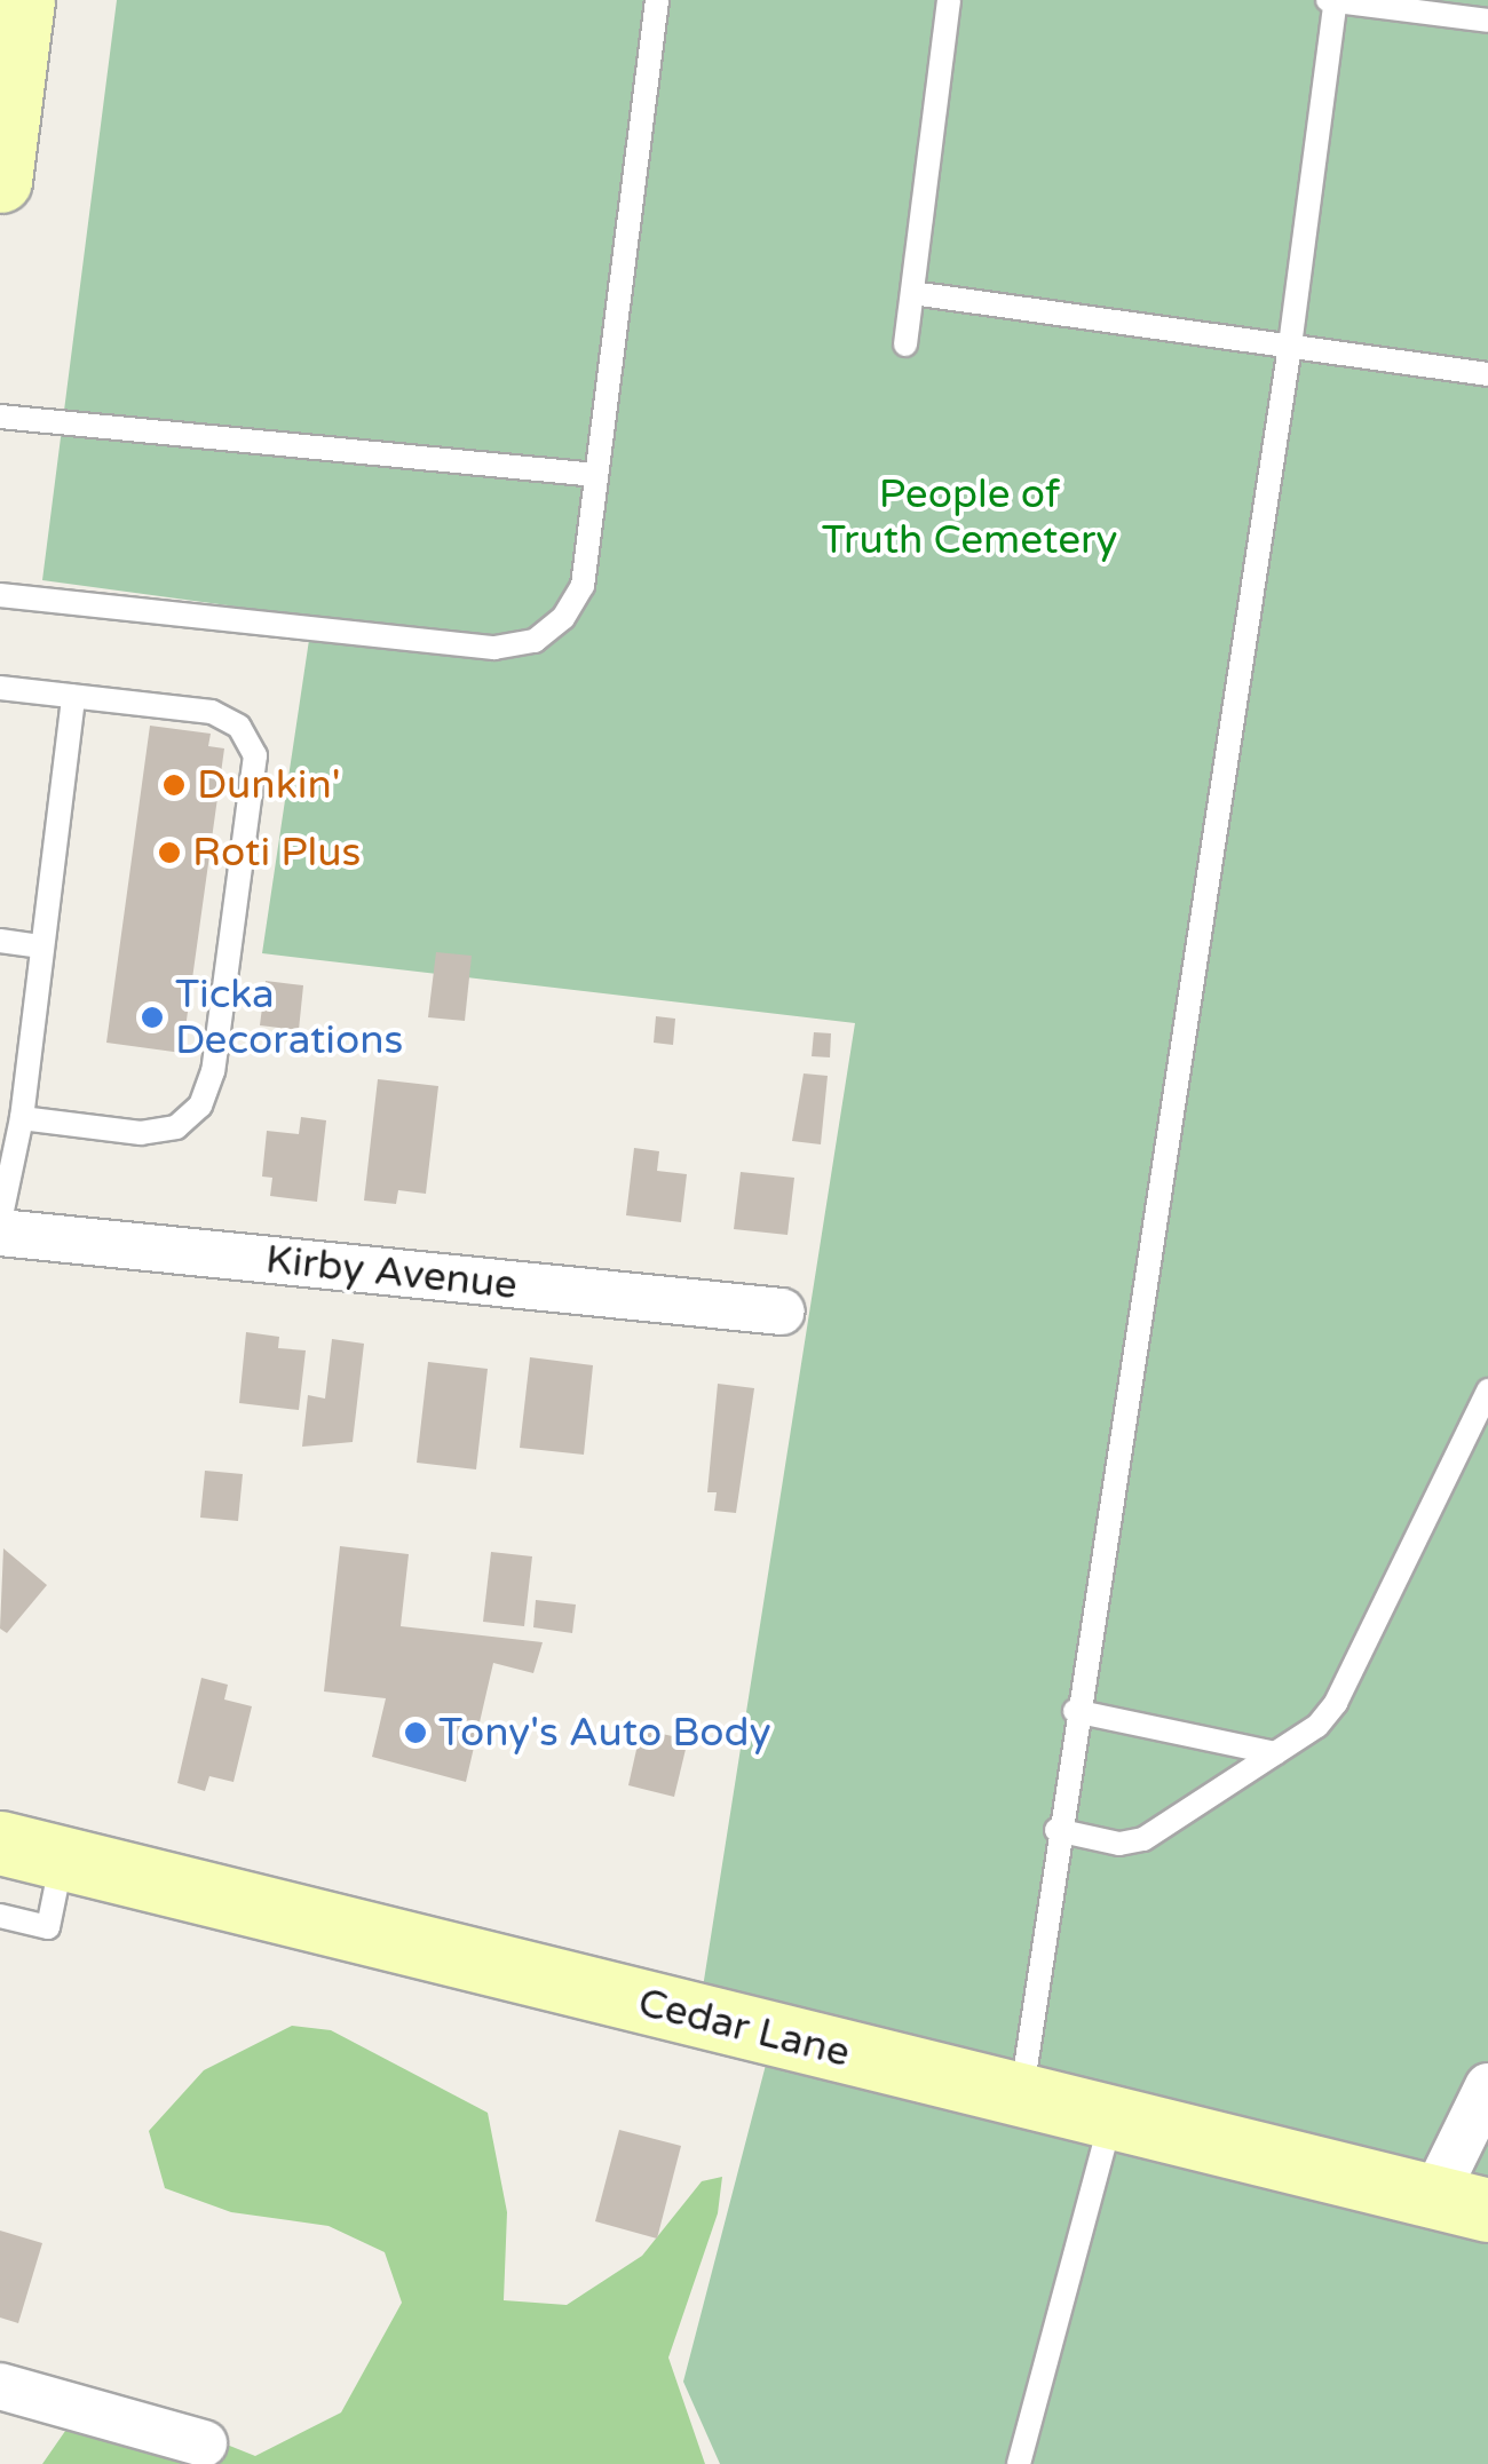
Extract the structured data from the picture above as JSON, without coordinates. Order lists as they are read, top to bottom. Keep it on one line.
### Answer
{"streets":{"street":["Kirby Avenue","Cedar Lane"]},"parks":["People of Truth Cemetery"],"places":["Dunkin'","Roti Plus","Ticka Decorations","Tony's Auto Body"]}
